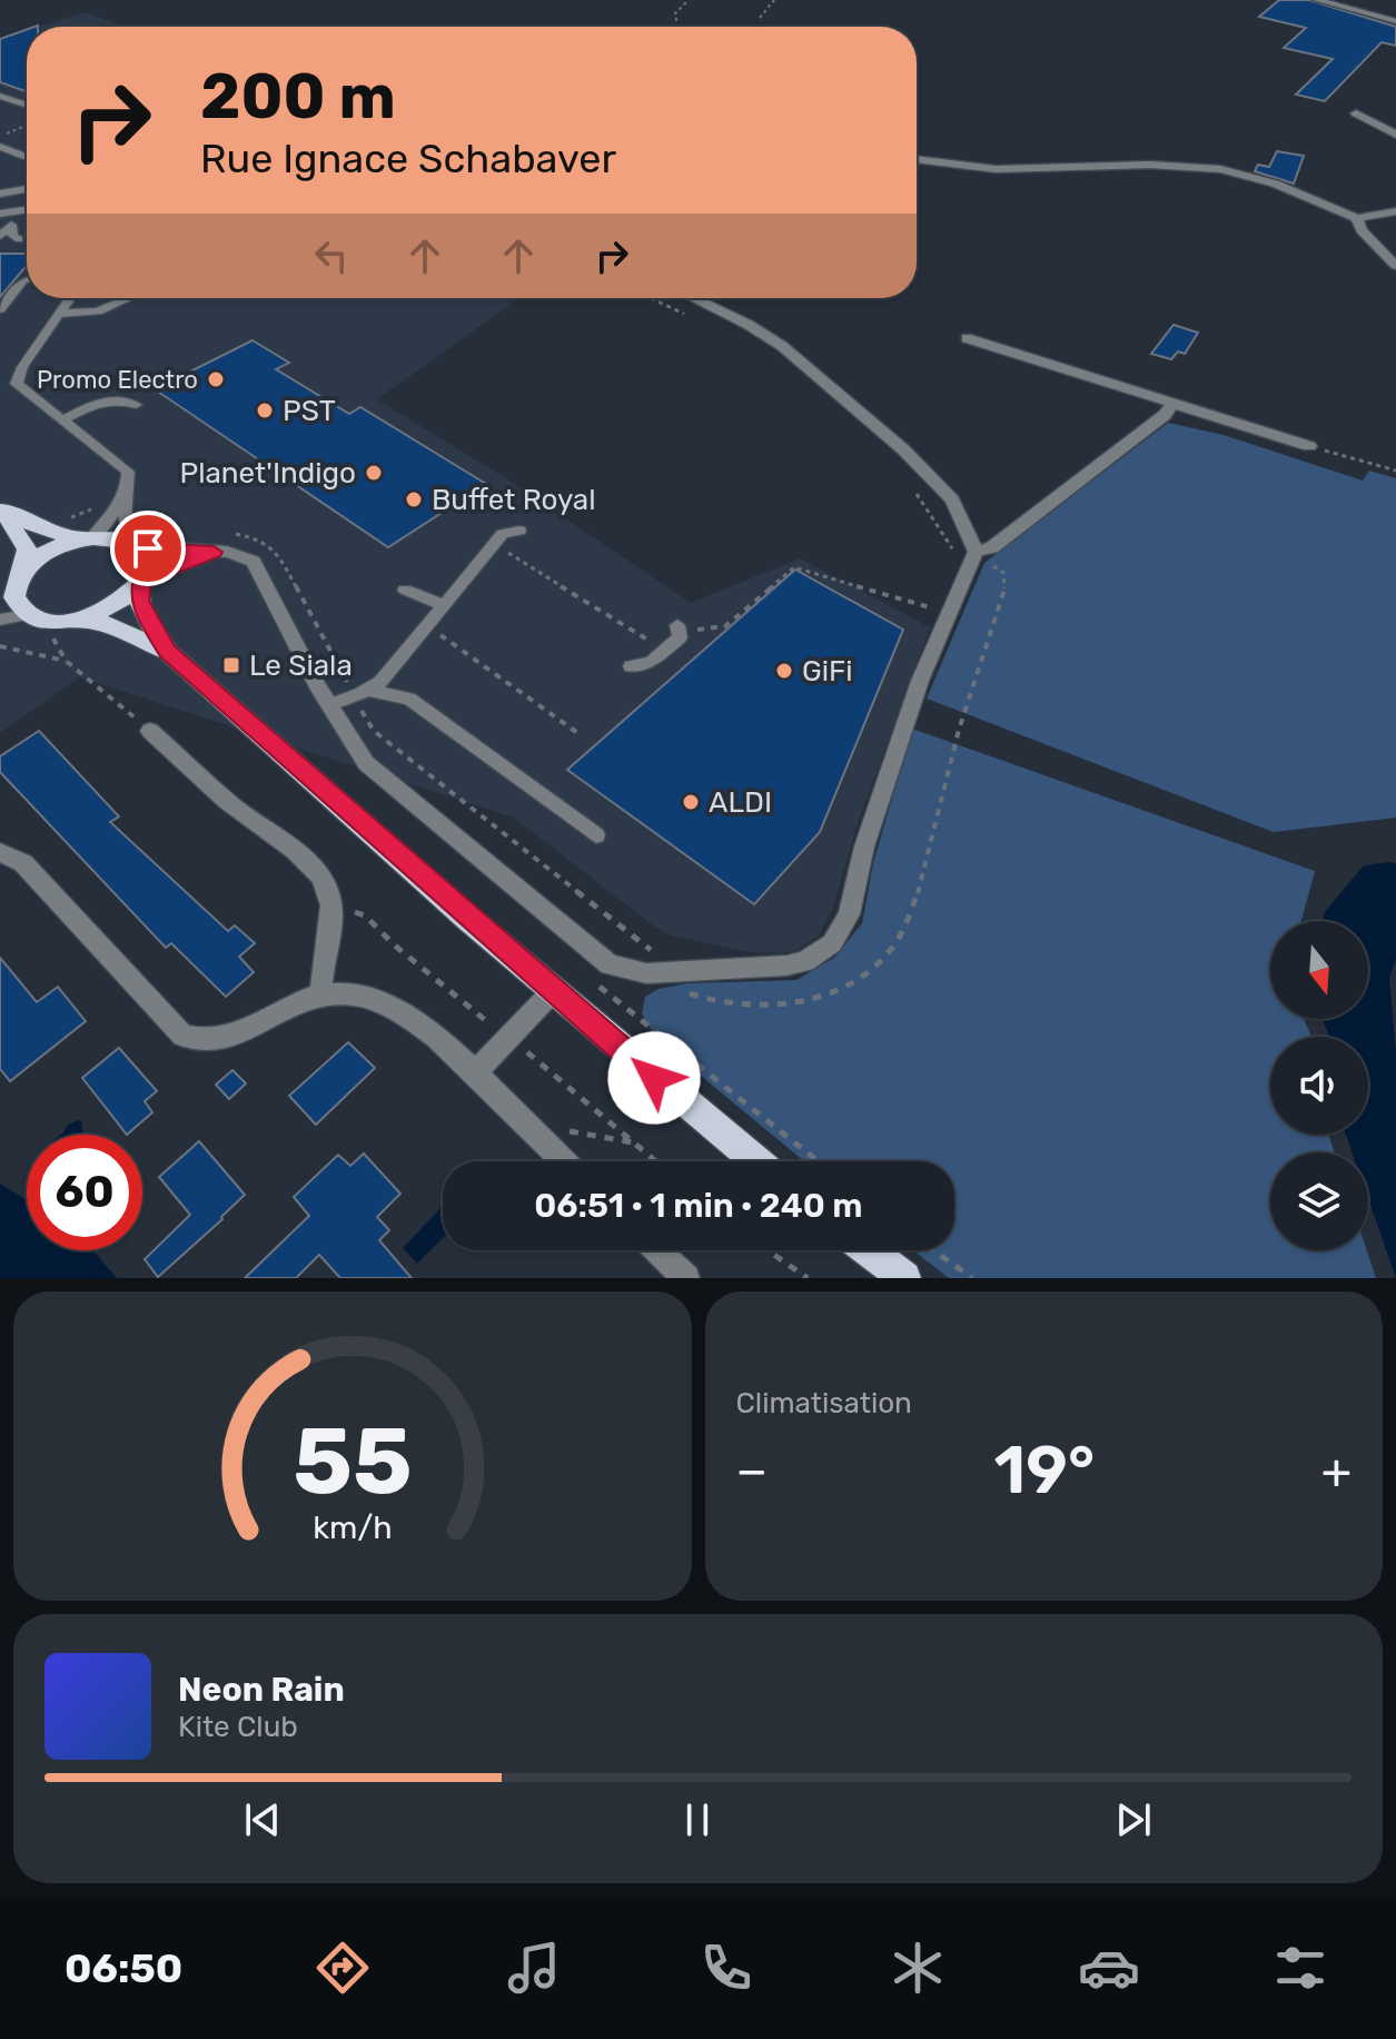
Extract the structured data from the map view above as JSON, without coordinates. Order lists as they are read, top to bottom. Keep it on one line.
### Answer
{"places":{"other":["Promo Electro","PST","Planet'Indigo","Buffet Royal","GiFi","ALDI"],"transit":["Le Siala"]},"north":"bottom","page":{"turn":["200 m","Rue Ignace Schabaver"],"limit":"60","trip":"06:51 · 1 min · 240 m","tile":"Climatisation","heat":["−","19°","+"],"song":["Neon Rain","Kite Club"],"tabs":"06:50","gauge":["55","km/h"]}}
